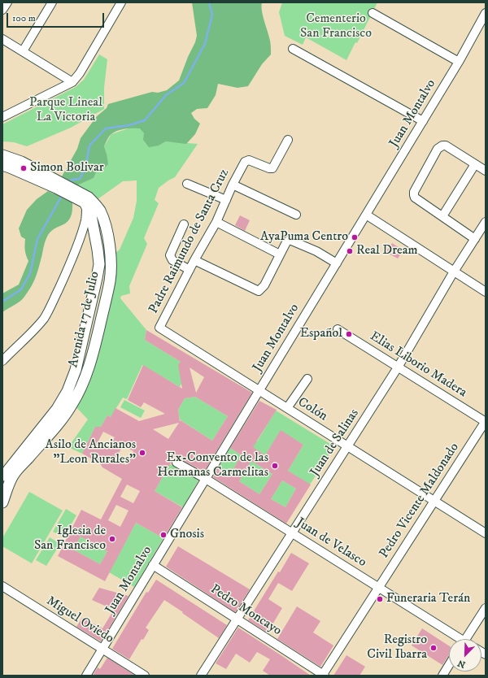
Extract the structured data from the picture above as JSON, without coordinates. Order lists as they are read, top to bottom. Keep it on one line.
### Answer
{"streets":{"main road":["Avenida 17 de Julio"],"street":["Juan Montalvo","Padre Raimundo de Santa Cruz","Elias Liborio Madera","Colón","Juan de Salinas","Pedro Vicente Maldonado","Juan de Velasco","Pedro Moncayo","Miguel Oviedo"]},"crossings":[["Juan Montalvo","Colón"],["Juan Montalvo","Juan de Velasco"],["Juan Montalvo","Pedro Moncayo"],["Juan Montalvo","Miguel Oviedo"],["Padre Raimundo de Santa Cruz","Colón"],["Elias Liborio Madera","Juan de Salinas"],["Elias Liborio Madera","Pedro Vicente Maldonado"],["Colón","Juan de Salinas"],["Colón","Pedro Vicente Maldonado"],["Juan de Salinas","Juan de Velasco"],["Juan de Salinas","Pedro Moncayo"],["Pedro Vicente Maldonado","Juan de Velasco"],["Pedro Vicente Maldonado","Pedro Moncayo"]],"parks":["Cementerio San Francisco","Parque Lineal La Victoria"],"places":["Simon Bolivar","AyaPuma Centro","Real Dream","Español","Asilo de Ancianos \"Leon Rurales\"","Ex-Convento de las Hermanas Carmelitas","Gnosis","Iglesia de San Francisco","Funeraria Terán","Registro Civil Ibarra"],"scale_bar":"100 m","north":"bottom left"}
